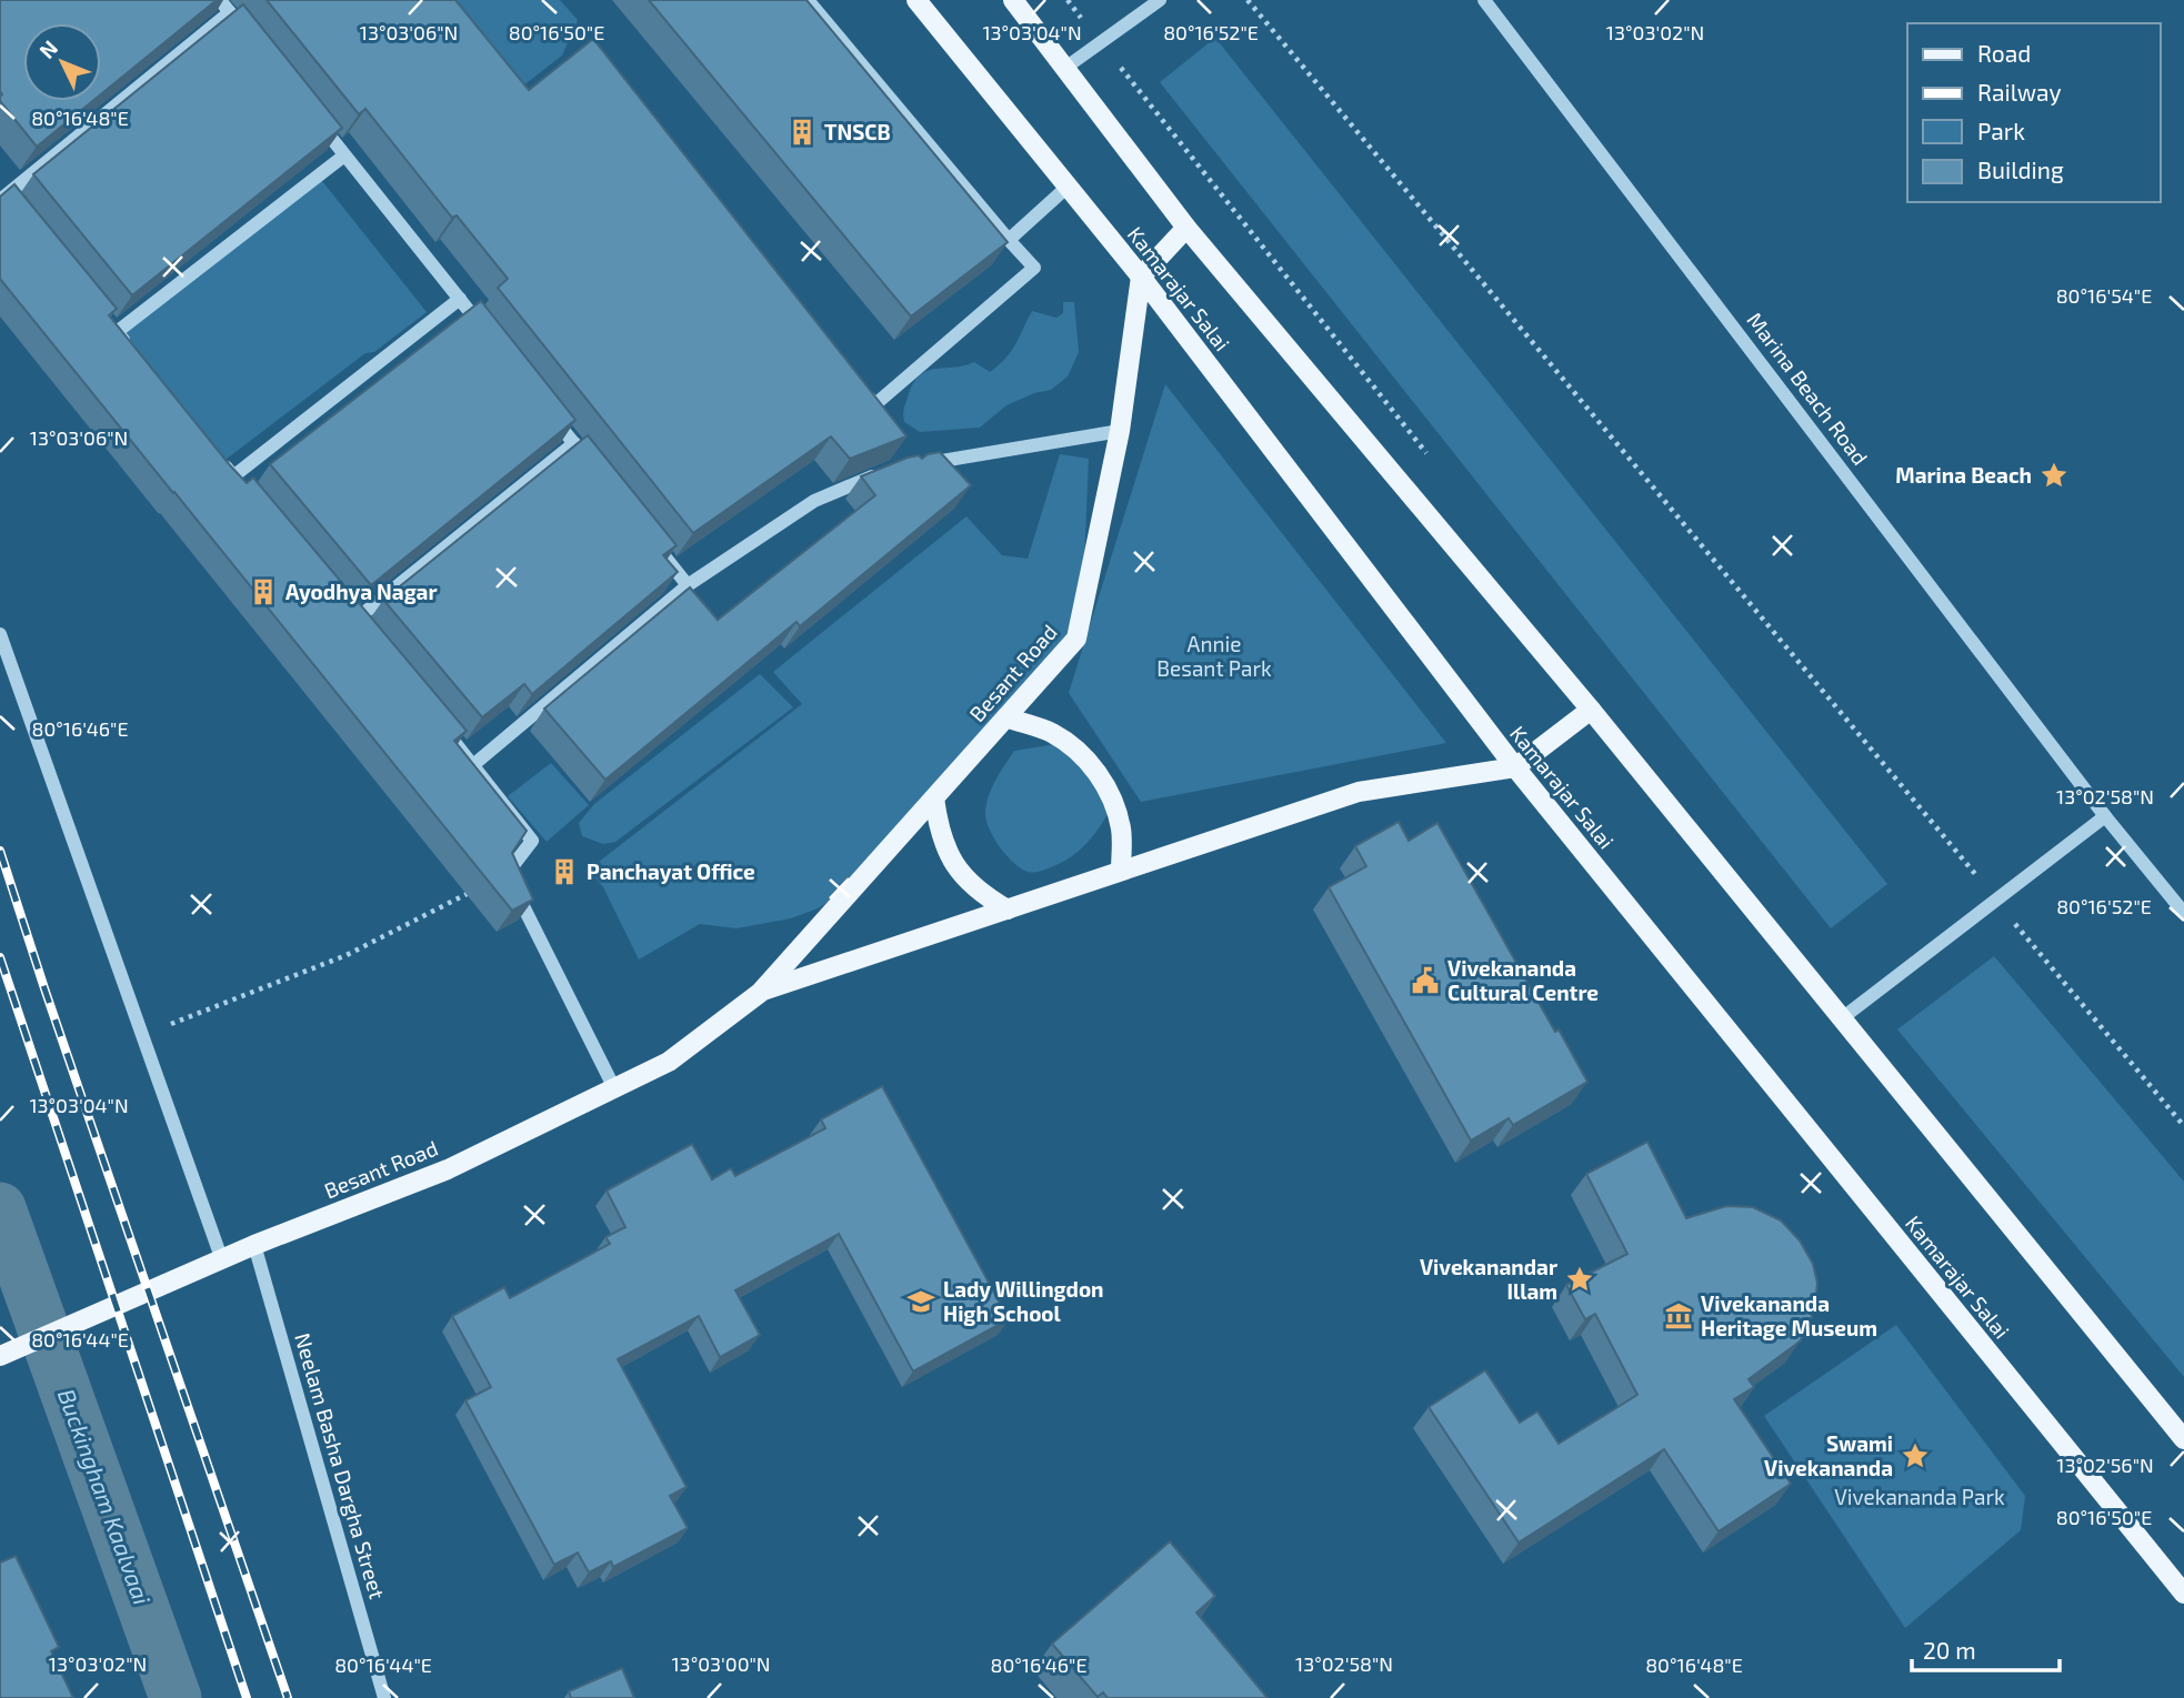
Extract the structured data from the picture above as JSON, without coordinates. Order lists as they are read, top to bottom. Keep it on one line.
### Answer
{"streets":{"main road":["Kamarajar Salai","Besant Road"],"street":["Marina Beach Road","Neelam Basha Dargha Street"]},"crossings":[["Kamarajar Salai","Besant Road"],["Besant Road","Neelam Basha Dargha Street"]],"water":["Buckingham Kaalvaai"],"parks":["Annie Besant Park","Vivekananda Park"],"places":{"building":["TNSCB","Ayodhya Nagar","Panchayat Office"],"place":["Marina Beach","Vivekanandar Illam","Swami Vivekananda"],"public building":["Vivekananda Cultural Centre"],"school or university":["Lady Willingdon High School"],"museum":["Vivekananda Heritage Museum"]},"legend":["Road","Railway","Park","Building"],"scale_bar":"20 m","north":"top left","coordinates":["80°16'50\"E","80°16'52\"E","13°03'06\"N","13°03'04\"N","13°03'02\"N","80°16'48\"E","80°16'54\"E","80°16'46\"E","13°02'58\"N","80°16'44\"E","13°02'56\"N","13°03'00\"N"]}
